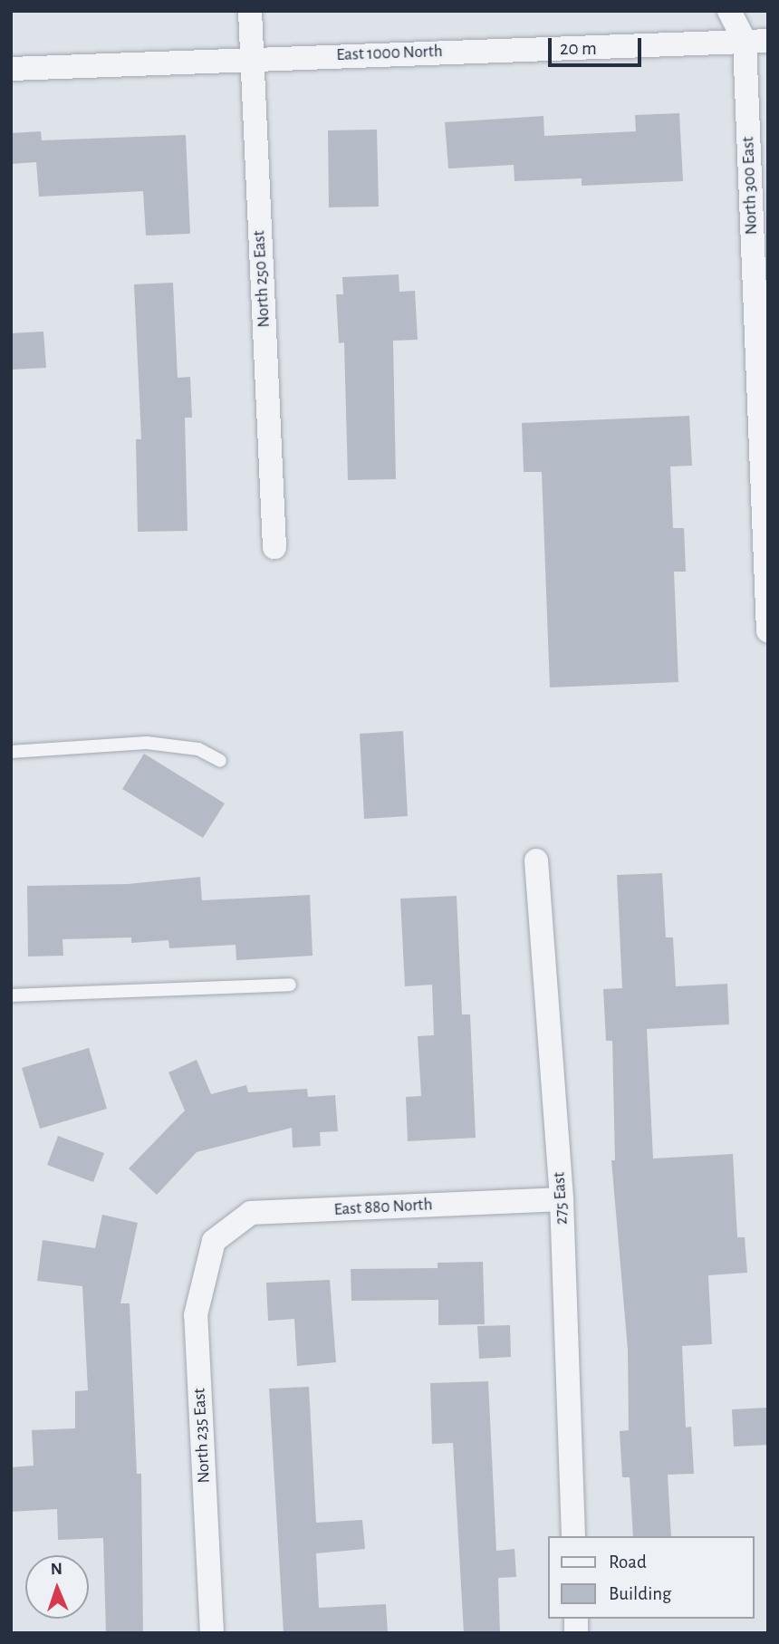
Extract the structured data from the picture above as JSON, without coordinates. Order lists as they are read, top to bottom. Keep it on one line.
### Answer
{"streets":{"street":["East 1000 North","North 300 East","North 250 East","275 East","East 880 North","North 235 East"]},"crossings":[["East 1000 North","North 300 East"],["East 1000 North","North 250 East"],["275 East","East 880 North"],["East 880 North","North 235 East"]],"legend":["Road","Building"],"scale_bar":"20 m","north":"top"}
